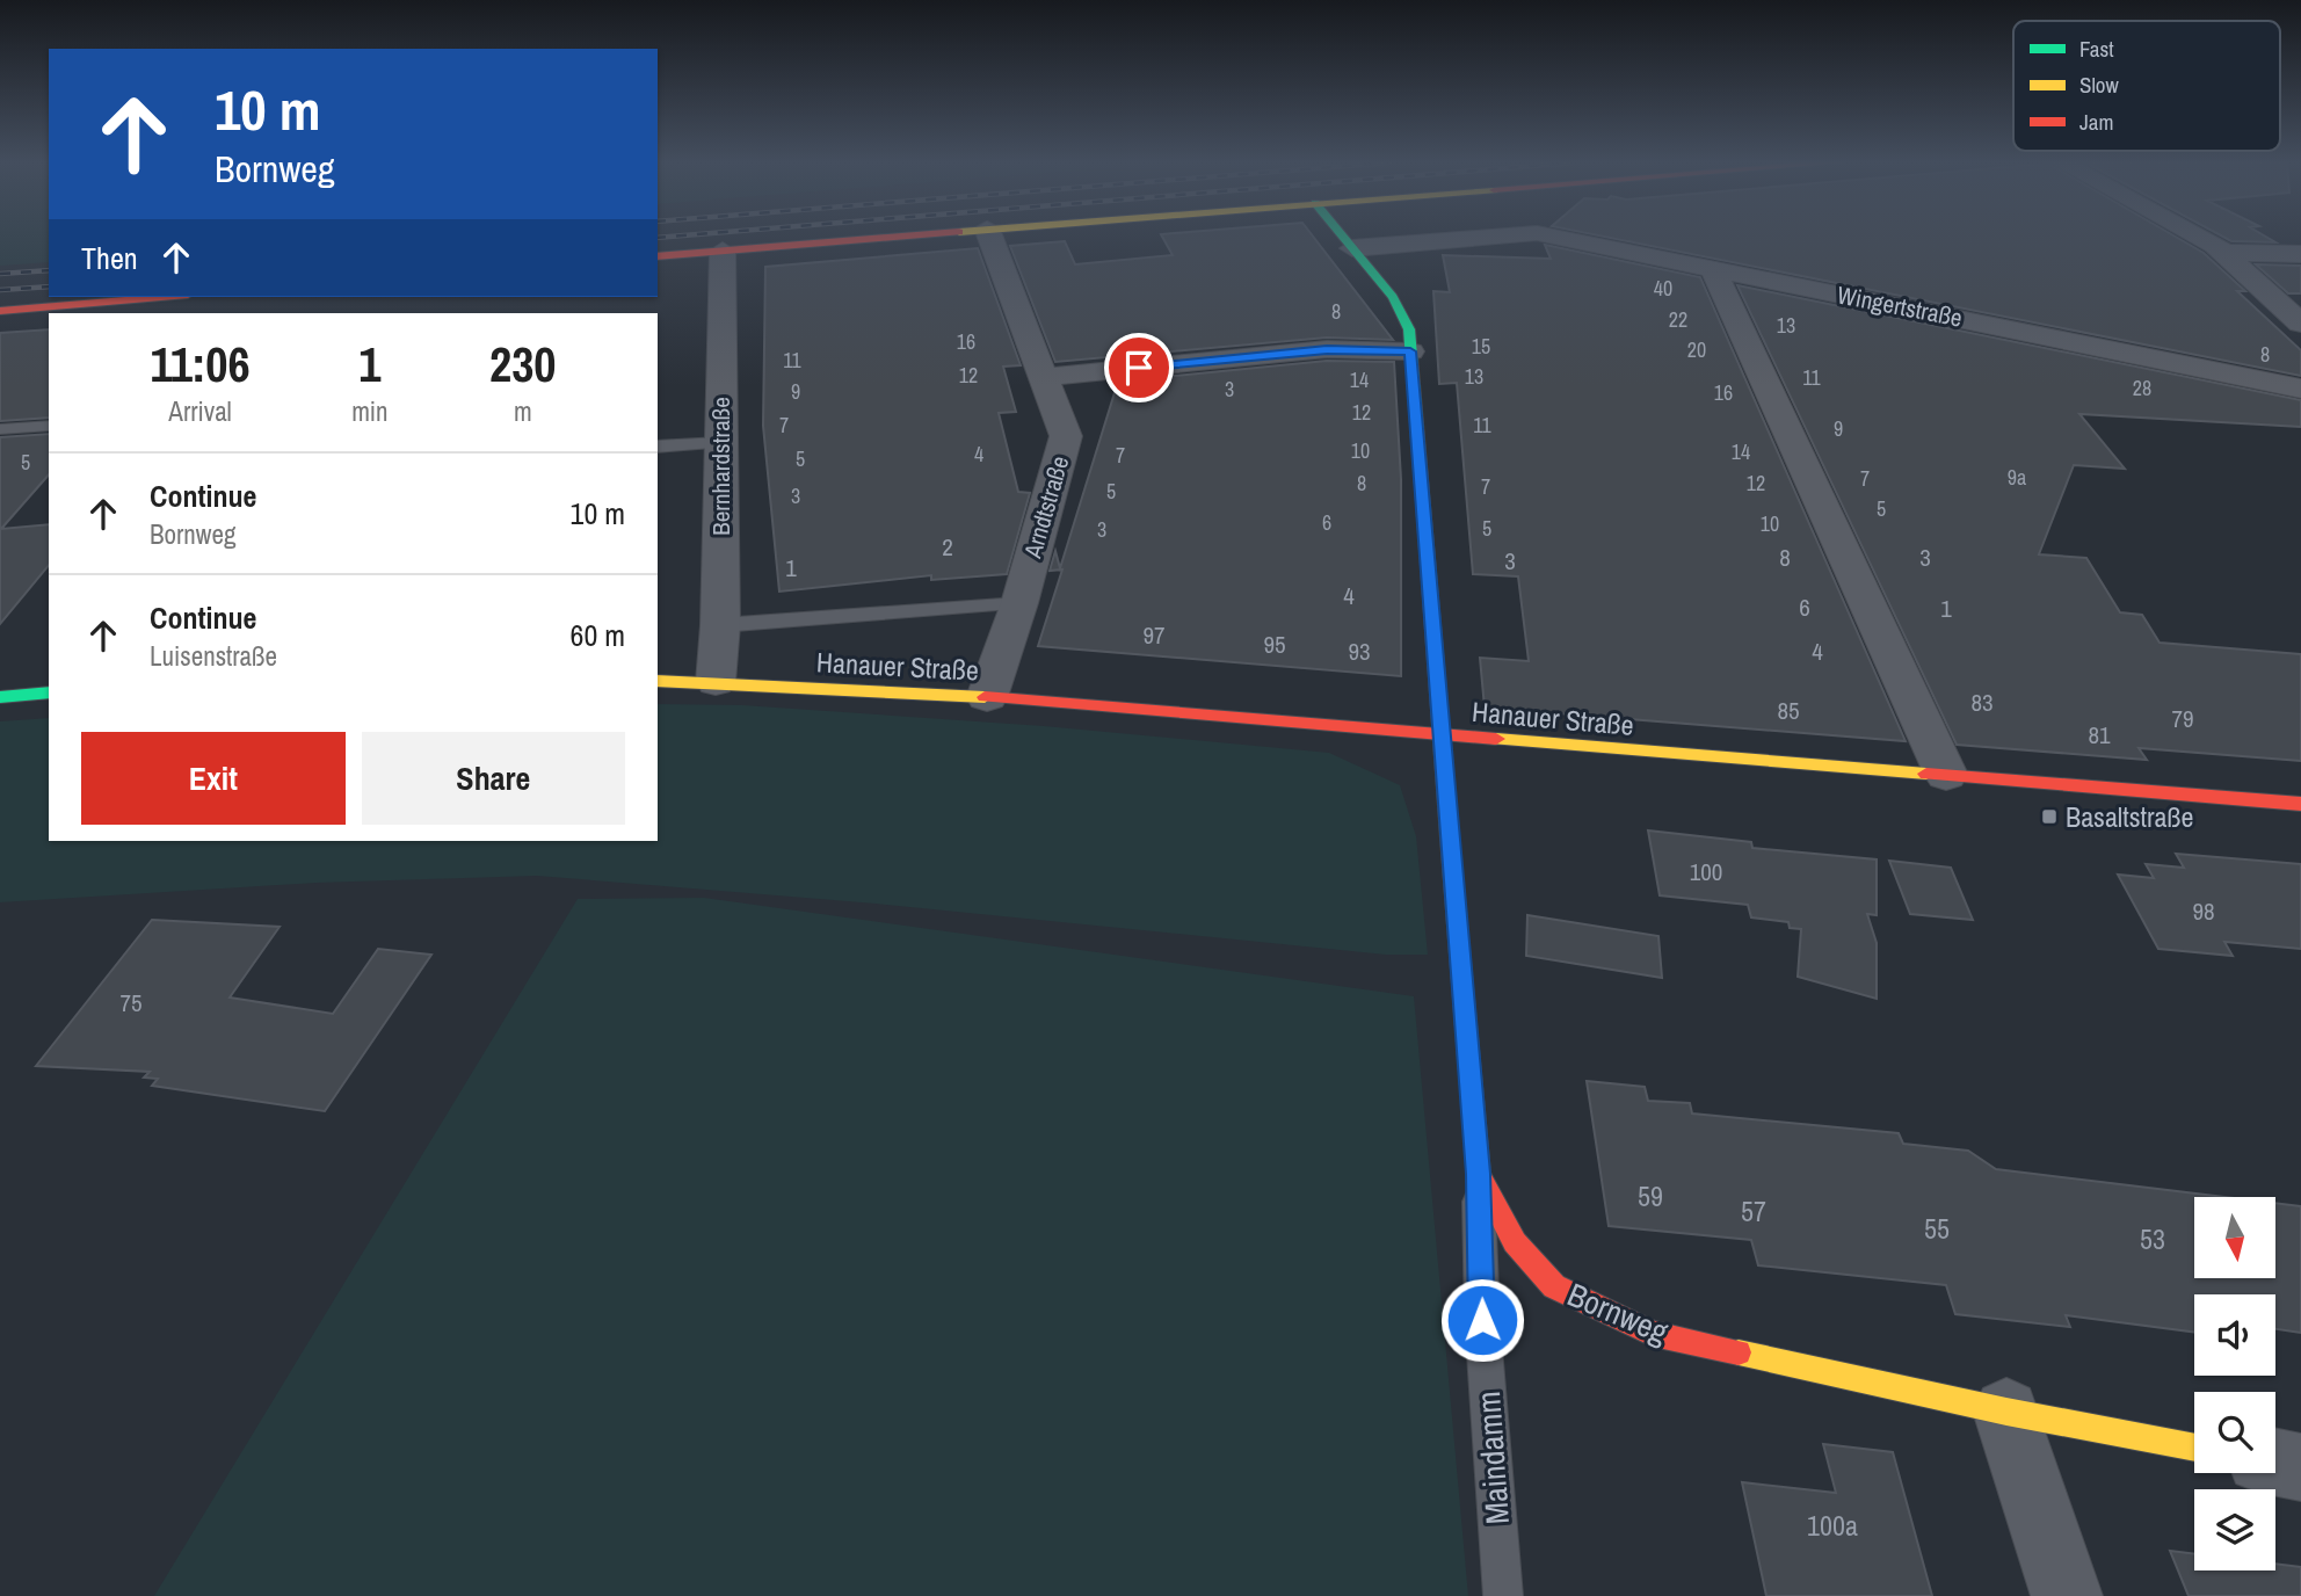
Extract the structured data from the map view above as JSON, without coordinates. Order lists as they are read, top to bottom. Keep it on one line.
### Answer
{"streets":{"main road":["Hanauer Straße","Bornweg"],"street":["Wingertstraße","Bernhardstraße","Arndtstraße"],"lane":["Maindamm"]},"crossings":[["Wingertstraße","Bornweg"],["Bernhardstraße","Hanauer Straße"],["Arndtstraße","Hanauer Straße"],["Hanauer Straße","Bornweg"],["Bornweg","Maindamm"]],"places":{"transit":["Basaltstraße"]},"house_numbers":["40","8","22","13","16","15","20","8","11","12","13","11","14","28","3","9","16","12","7","11","9","10","14","4","7","5","5","9a","7","8","12","7","5","3","5","6","10","5","3","2","8","3","3","1","4","6","1","97","95","93","4","83","85","79","81","100","98","75","59","57","55","53","100a"],"legend":["Fast","Slow","Jam"],"north":"bottom","page":{"turn":["10 m","Bornweg"],"then":"Then","eta":["11:06","Arrival","1","min","230","m"],"list":[{"name":"Continue","note":"Bornweg","value":"10 m"},{"name":"Continue","note":"Luisenstraße","value":"60 m"}],"buttons":["Exit","Share"]}}
